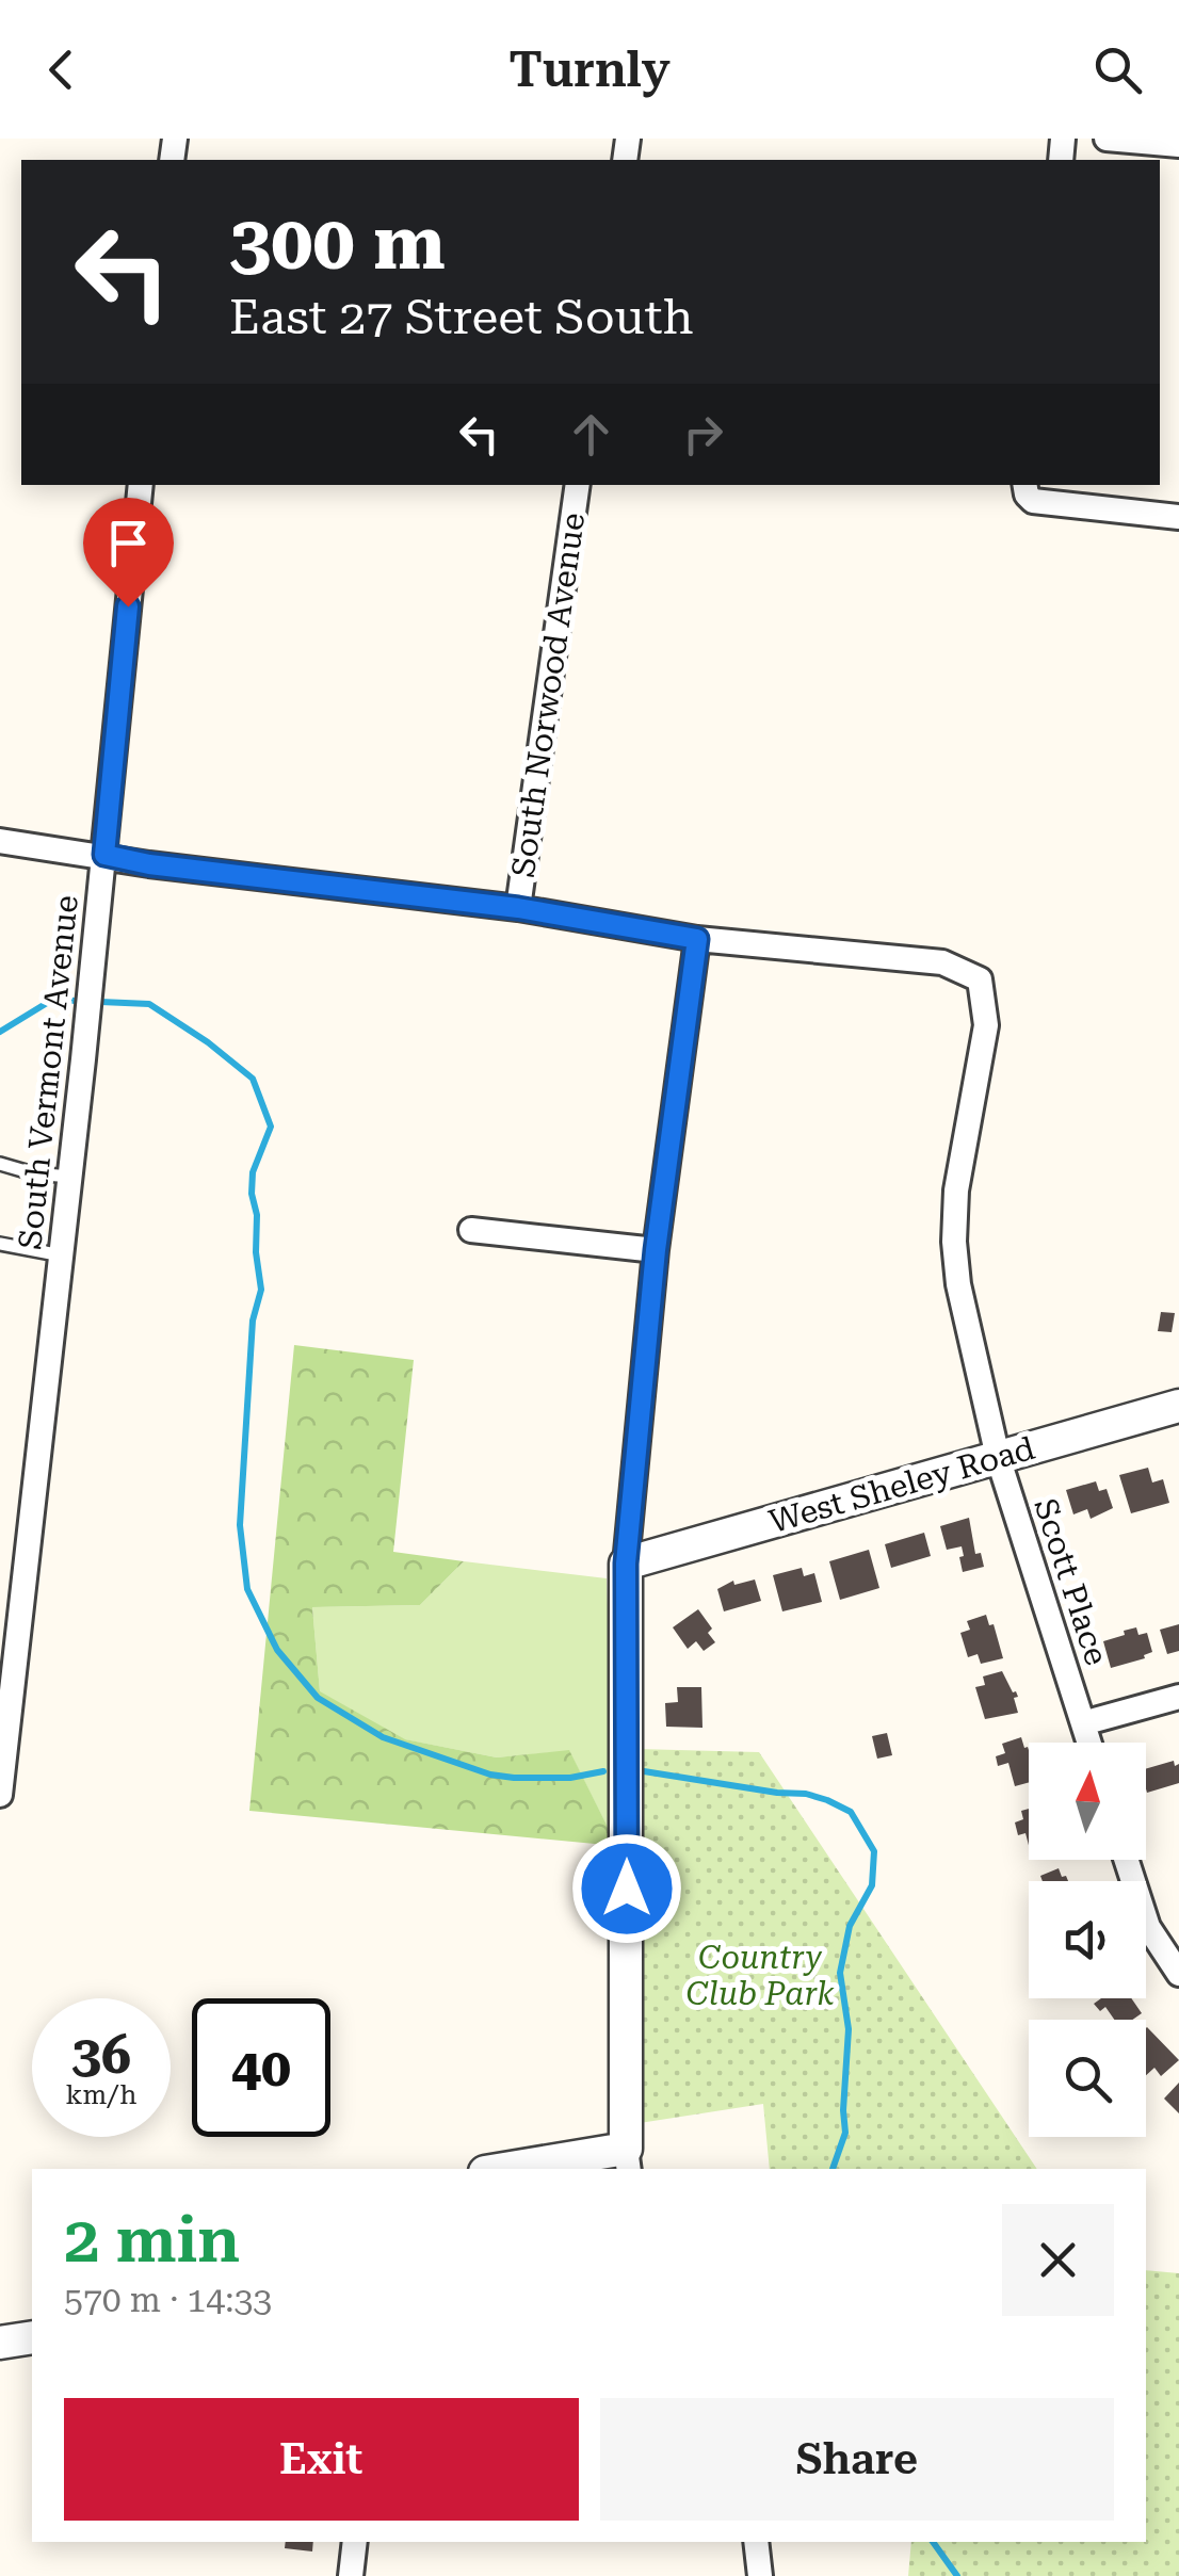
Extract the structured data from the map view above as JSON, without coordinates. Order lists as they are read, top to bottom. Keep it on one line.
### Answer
{"streets":{"street":["South Norwood Avenue","South Vermont Avenue","West Sheley Road","Scott Place"]},"crossings":[["West Sheley Road","Scott Place"]],"parks":["Country Club Park"],"north":"top","page":{"header":"Turnly","turn":["300 m","East 27 Street South"],"speed":"36 km/h","limit":"40","heading":["2 min","570 m · 14:33"],"buttons":["Exit","Share"]}}
